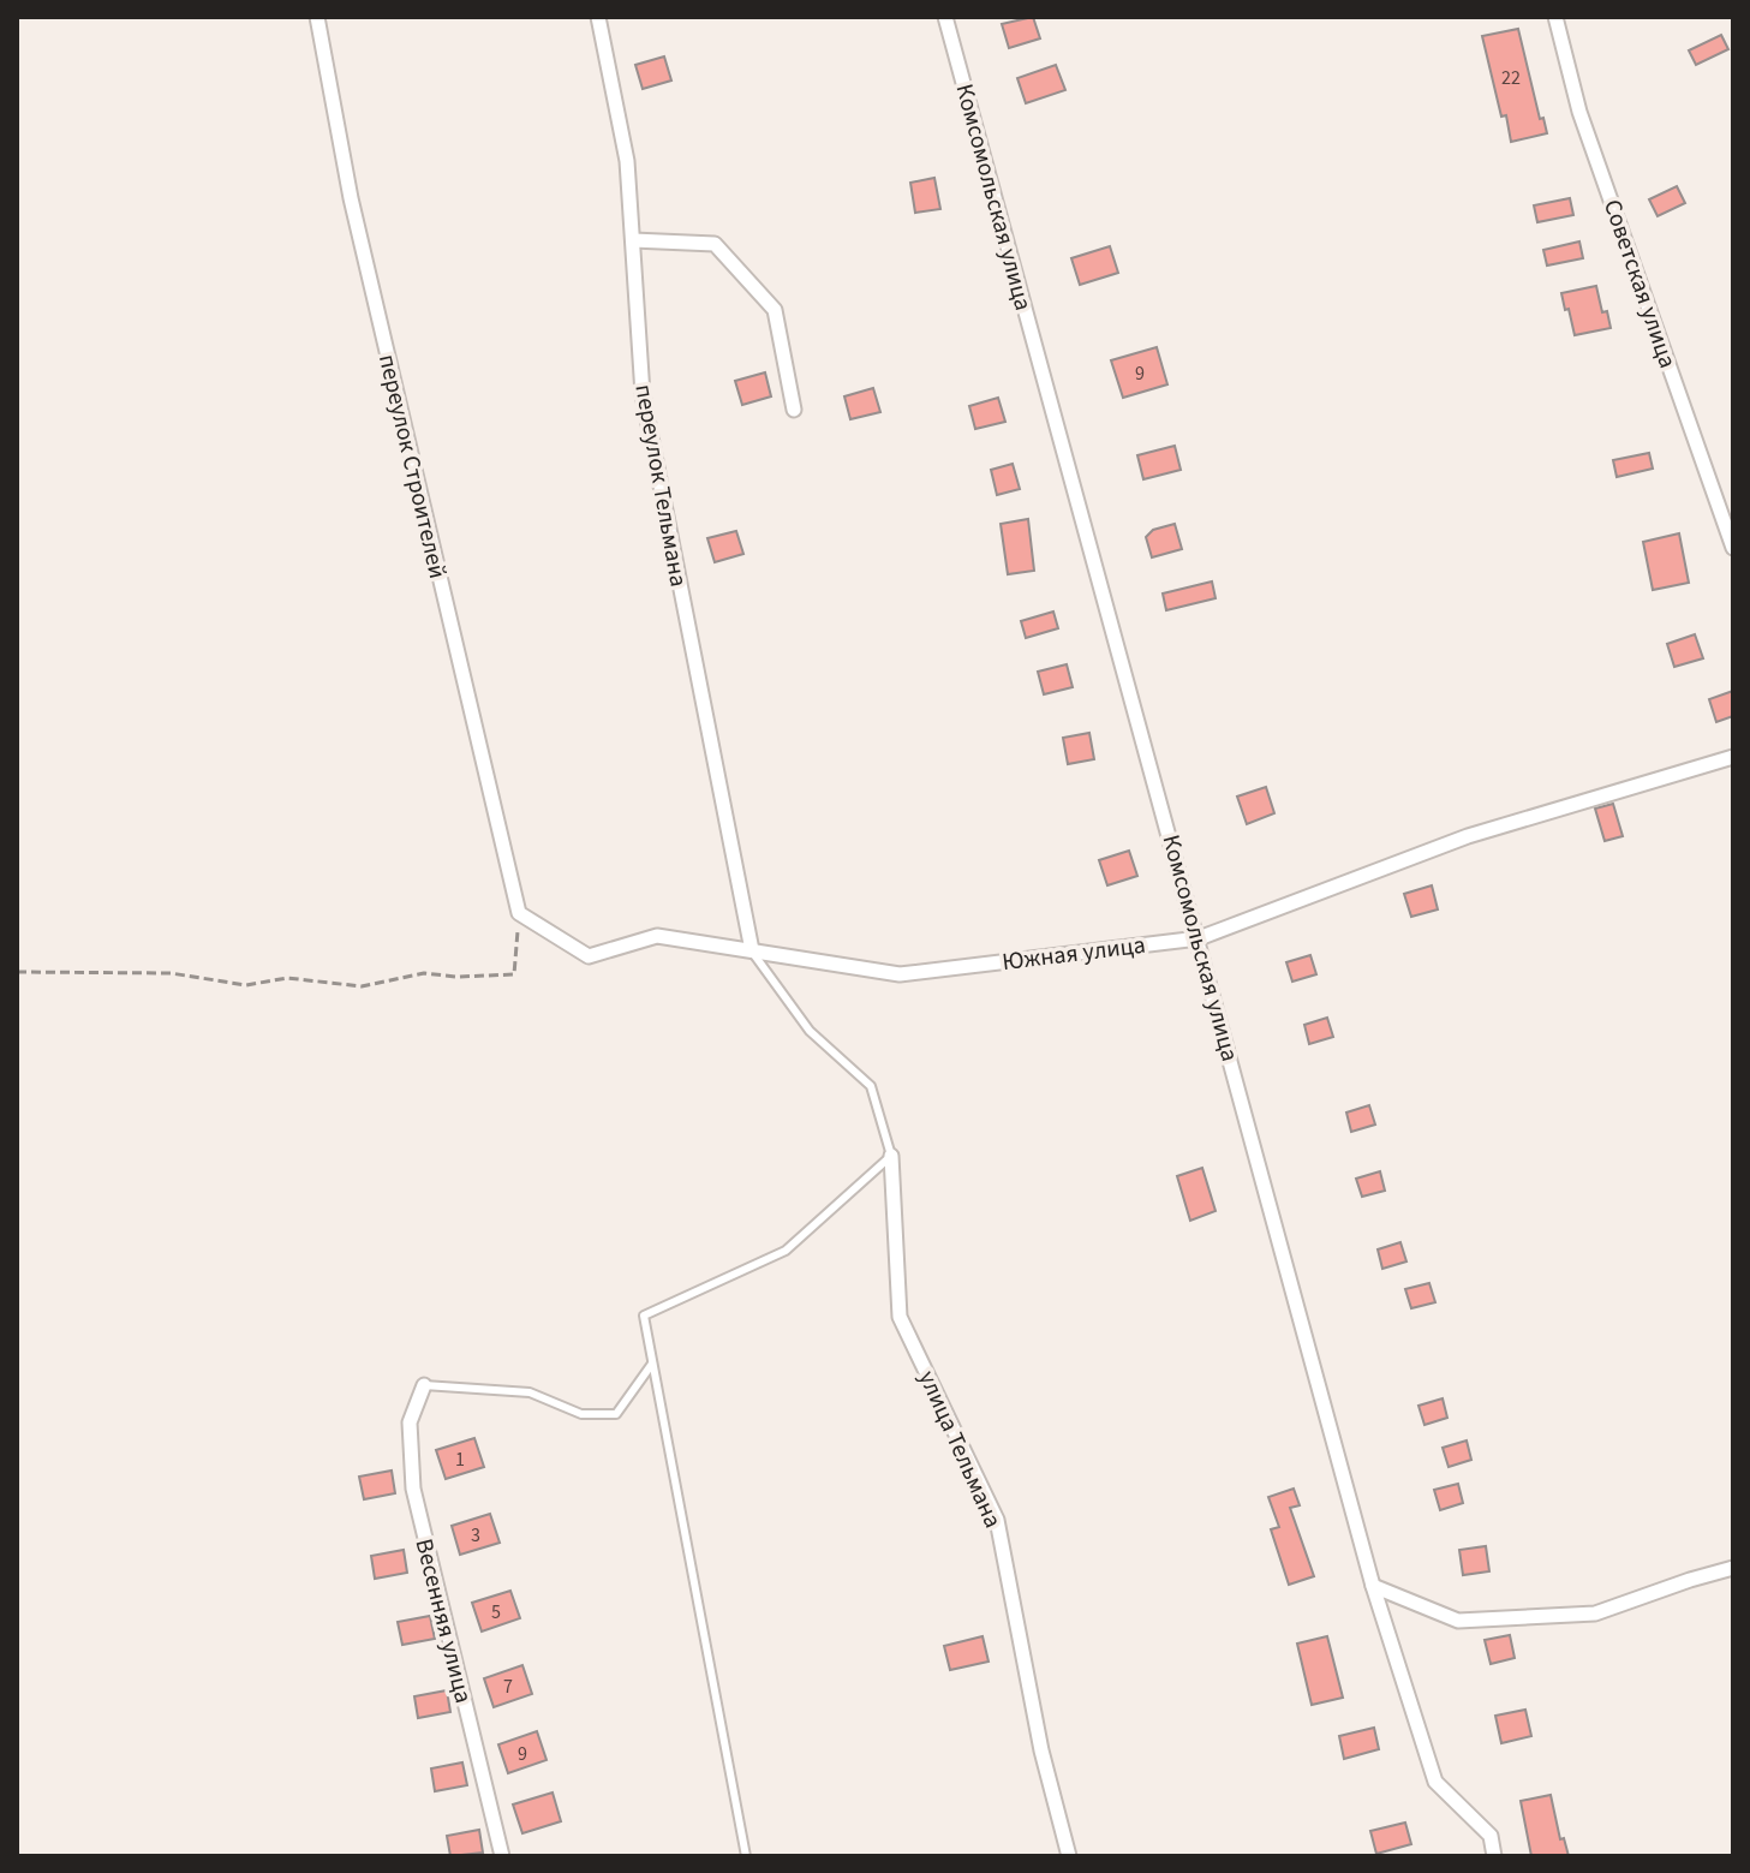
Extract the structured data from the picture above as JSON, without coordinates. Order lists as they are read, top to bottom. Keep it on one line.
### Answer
{"streets":{"street":["Комсомольская улица","Советская улица","переулок Строителей","переулок Тельмана","Южная улица","улица Тельмана","Весенняя улица"]},"crossings":[["Комсомольская улица","Южная улица"],["переулок Строителей","Южная улица"],["переулок Тельмана","Южная улица"]],"house_numbers":["22","9","1","3","5","7","9"]}
